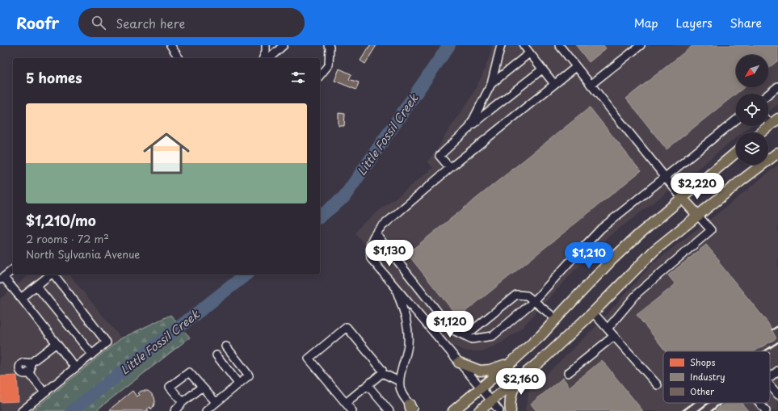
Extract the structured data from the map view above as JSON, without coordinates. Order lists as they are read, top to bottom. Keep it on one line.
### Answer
{"water":["Little Fossil Creek"],"legend":["Shops","Industry","Other"],"north":"bottom left","page":{"header":"Roofr","search":"Search here","nav":["Map","Layers","Share"],"heading":"5 homes","list":[{"name":"$1,210/mo","note":"2 rooms · 72 m² · North Sylvania Avenue"}],"price":["$2,220","$1,130","$1,210","$1,120","$2,160"]}}
